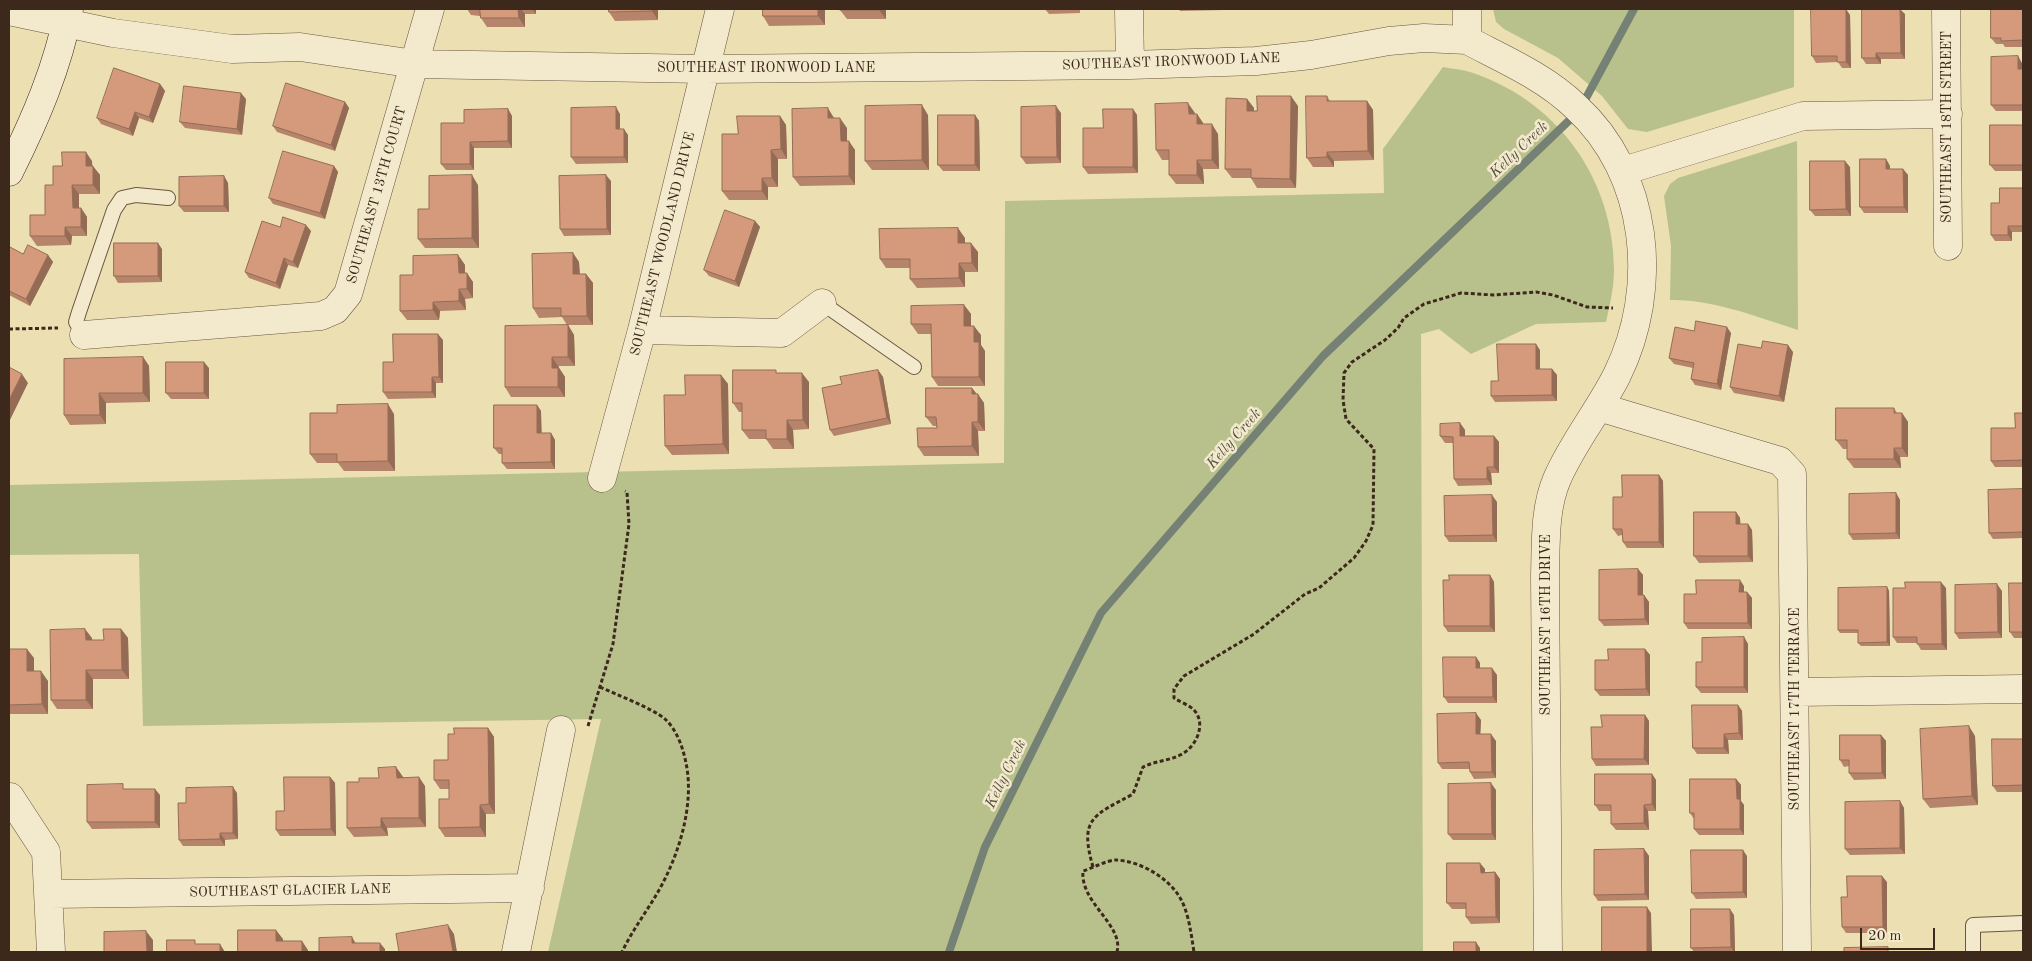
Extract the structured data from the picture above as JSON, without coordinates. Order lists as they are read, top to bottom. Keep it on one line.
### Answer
{"streets":{"street":["SOUTHEAST IRONWOOD LANE","SOUTHEAST 18TH STREET","SOUTHEAST 13TH COURT","SOUTHEAST WOODLAND DRIVE","SOUTHEAST 16TH DRIVE","SOUTHEAST 17TH TERRACE","SOUTHEAST GLACIER LANE"]},"crossings":[["SOUTHEAST IRONWOOD LANE","SOUTHEAST 13TH COURT"],["SOUTHEAST IRONWOOD LANE","SOUTHEAST WOODLAND DRIVE"],["SOUTHEAST IRONWOOD LANE","SOUTHEAST 16TH DRIVE"],["SOUTHEAST 16TH DRIVE","SOUTHEAST 17TH TERRACE"]],"water":["Kelly Creek"],"scale_bar":"20 m"}
